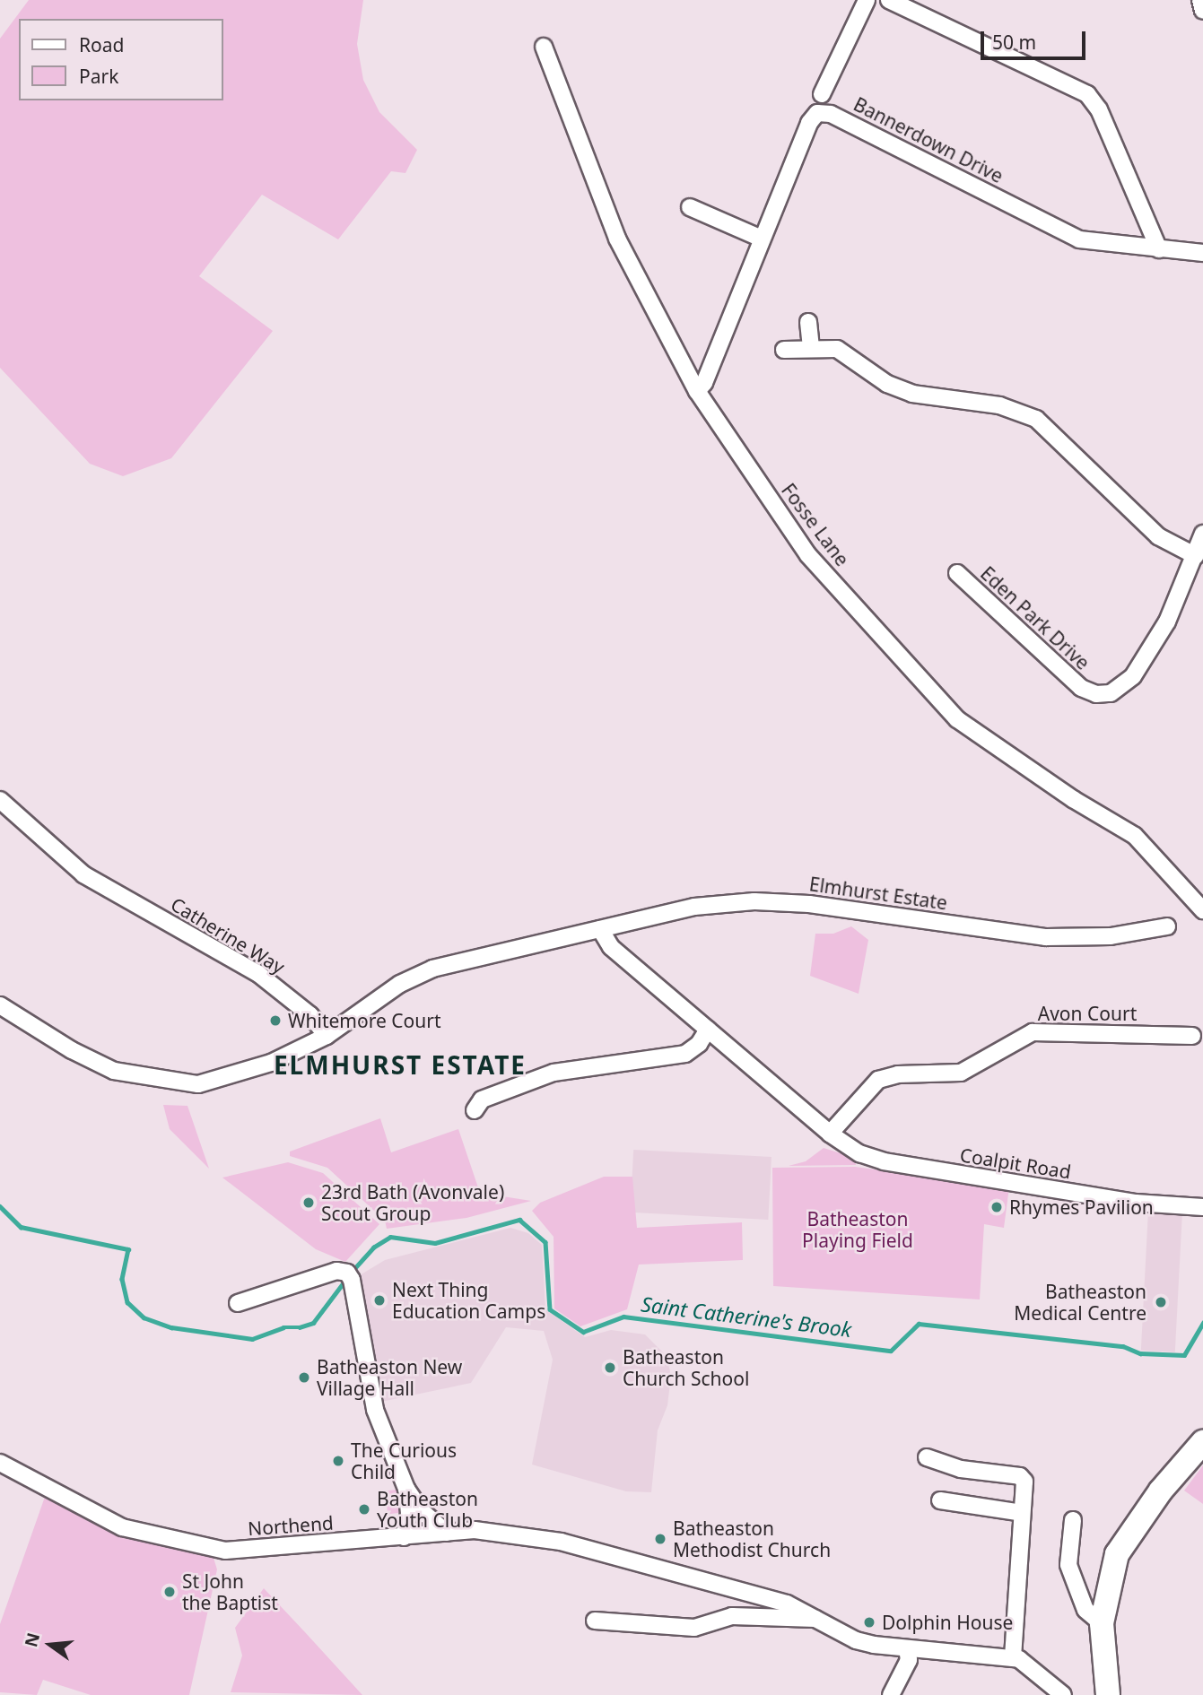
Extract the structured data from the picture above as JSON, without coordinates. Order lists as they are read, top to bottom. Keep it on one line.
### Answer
{"streets":{"street":["Bannerdown Drive","Fosse Lane","Eden Park Drive","Elmhurst Estate","Catherine Way","Avon Court","Coalpit Road","Northend"]},"crossings":[["Bannerdown Drive","Fosse Lane"],["Elmhurst Estate","Catherine Way"],["Avon Court","Coalpit Road"]],"districts":["ELMHURST ESTATE"],"water":["Saint Catherine's Brook"],"parks":["Batheaston Playing Field"],"places":["Whitemore Court","23rd Bath (Avonvale) Scout Group","Rhymes Pavilion","Next Thing Education Camps","Batheaston Medical Centre","Batheaston Church School","Batheaston New Village Hall","The Curious Child","Batheaston Youth Club","Batheaston Methodist Church","St John the Baptist","Dolphin House"],"legend":["Road","Park"],"scale_bar":"50 m","north":"left"}
